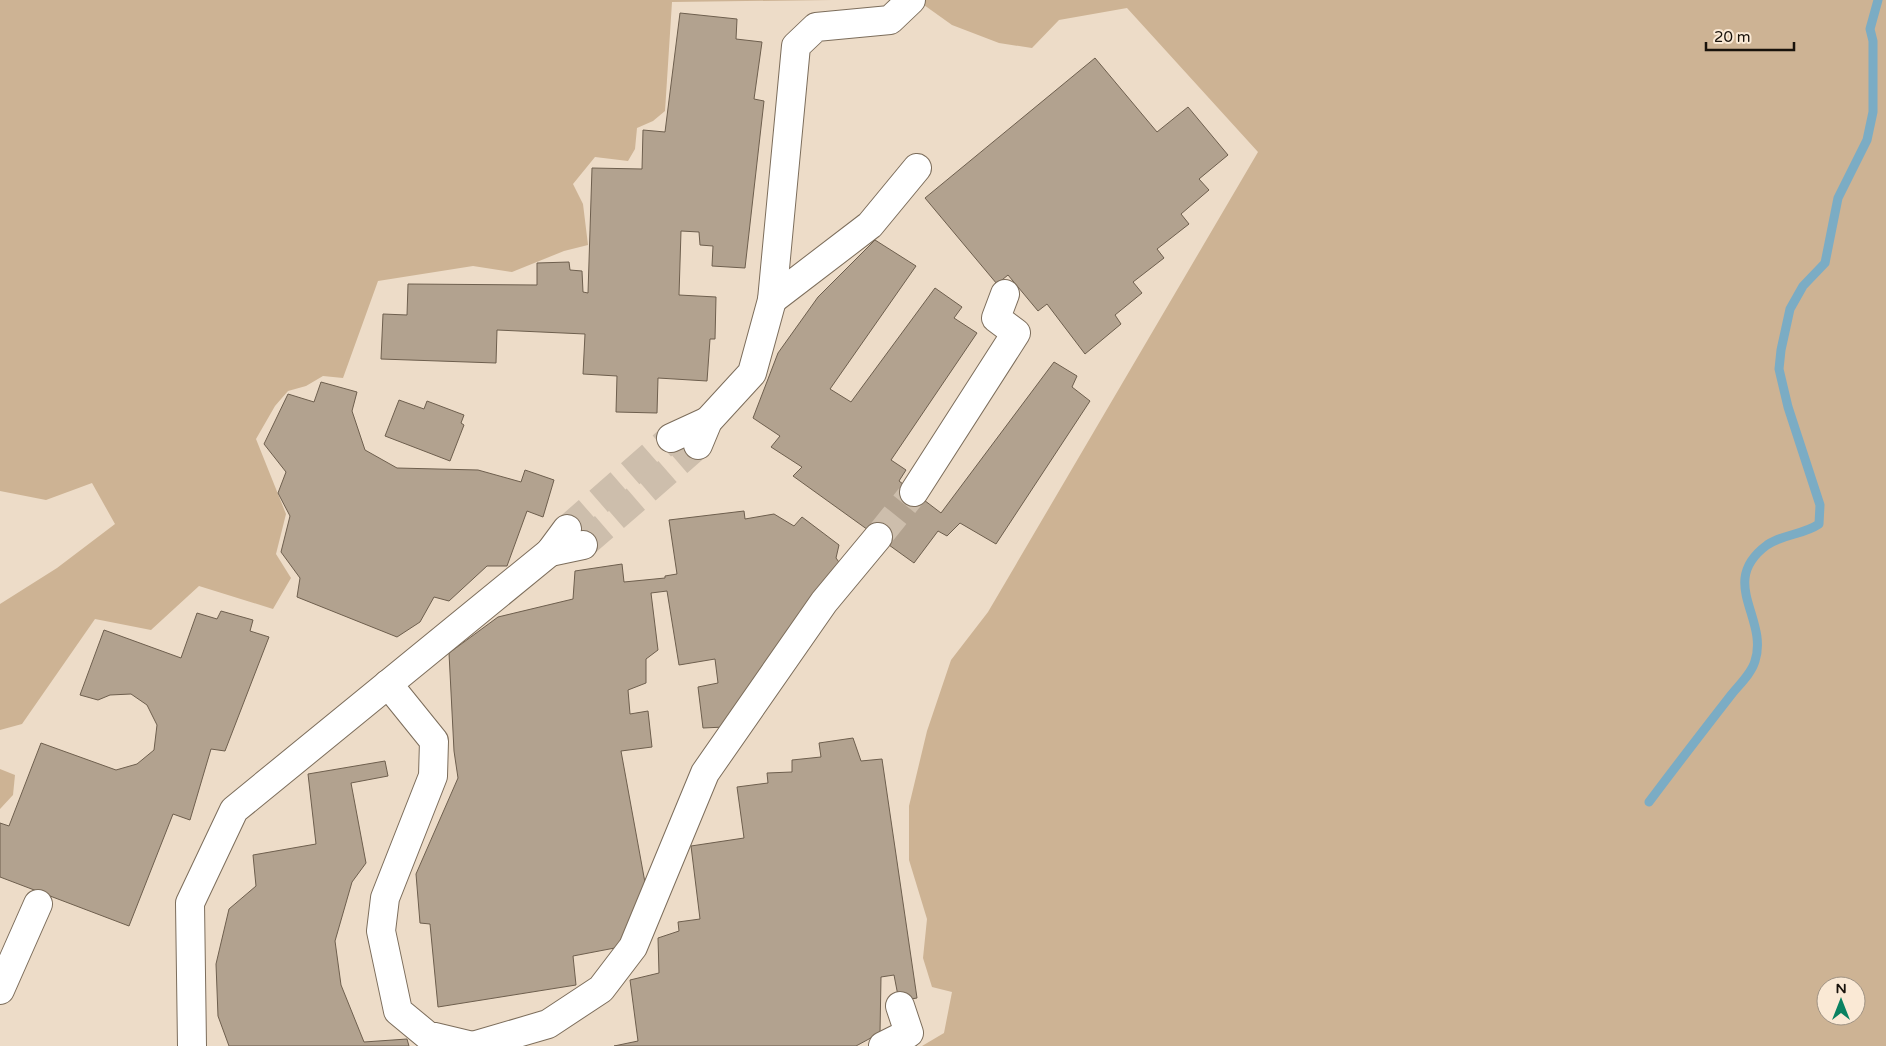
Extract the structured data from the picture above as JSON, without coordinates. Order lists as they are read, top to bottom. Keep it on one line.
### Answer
{"scale_bar":"20 m","north":"top"}
